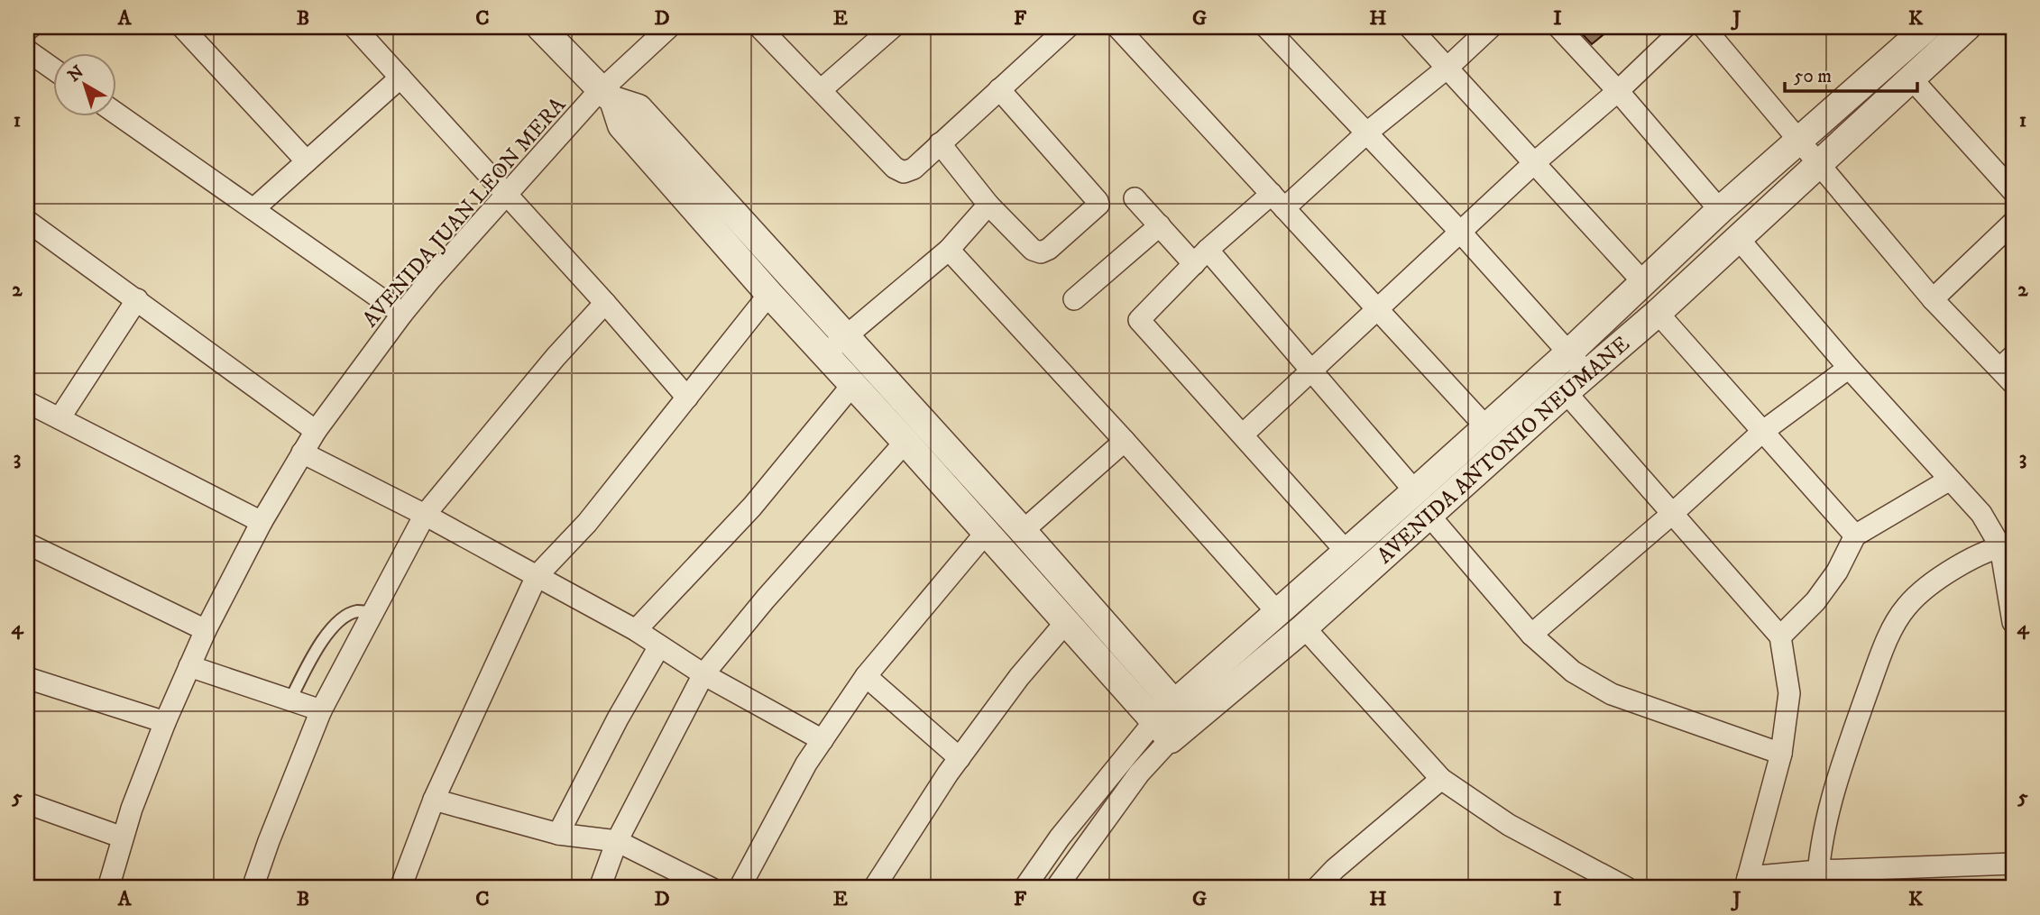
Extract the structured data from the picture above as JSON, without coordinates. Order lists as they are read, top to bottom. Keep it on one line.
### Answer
{"streets":{"street":["AVENIDA JUAN LEON MERA","AVENIDA ANTONIO NEUMANE"]},"scale_bar":"50 m","north":"top left","grid":{"columns":["A","B","C","D","E","F","G","H","I","J","K"],"rows":["1","2","3","4","5"]}}
